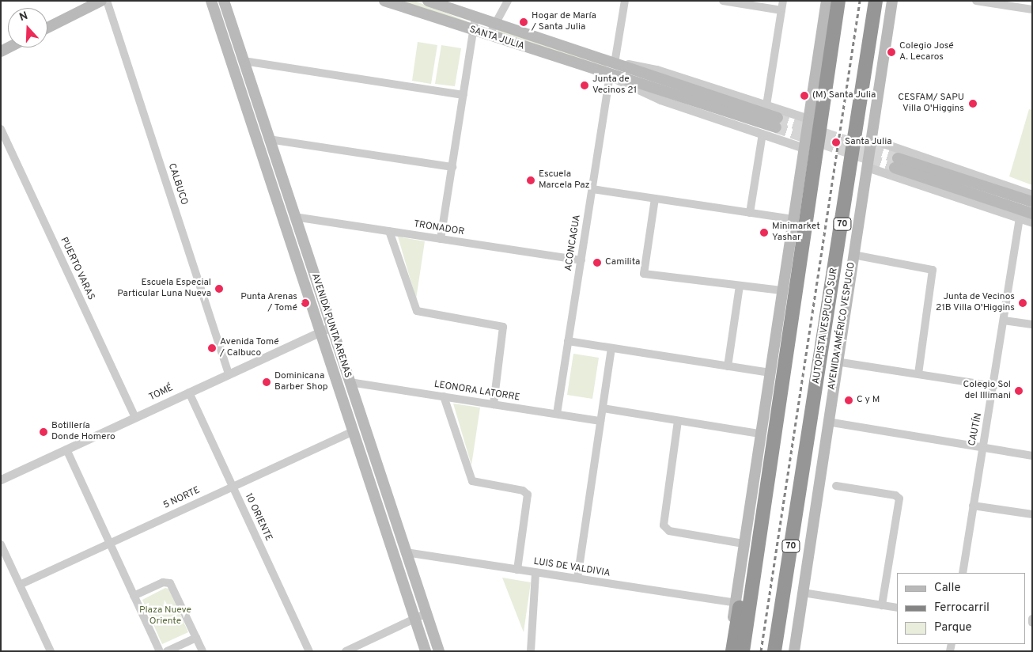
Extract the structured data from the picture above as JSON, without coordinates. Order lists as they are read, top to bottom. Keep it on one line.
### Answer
{"streets":{"highway":["70","AUTOPISTA VESPUCIO SUR"],"main road":["SANTA JULIA","AVENIDA PUNTA ARENAS","AVENIDA AMÉRICO VESPUCIO"],"street":["CALBUCO","TRONADOR","ACONCAGUA","PUERTO VARAS","LEONORA LATORRE","TOMÉ","CAUTÍN","5 NORTE","10 ORIENTE","LUIS DE VALDIVIA"]},"crossings":[["SANTA JULIA","ACONCAGUA"],["CALBUCO","TOMÉ"],["TRONADOR","ACONCAGUA"],["TRONADOR","AVENIDA PUNTA ARENAS"],["ACONCAGUA","LEONORA LATORRE"],["PUERTO VARAS","TOMÉ"],["AVENIDA PUNTA ARENAS","LEONORA LATORRE"],["AVENIDA PUNTA ARENAS","TOMÉ"],["AVENIDA PUNTA ARENAS","5 NORTE"],["AVENIDA PUNTA ARENAS","LUIS DE VALDIVIA"],["TOMÉ","10 ORIENTE"],["5 NORTE","10 ORIENTE"]],"parks":["Plaza Nueve Oriente"],"places":["Hogar de María / Santa Julia","Colegio José A. Lecaros","Junta de Vecinos 21","(M) Santa Julia","CESFAM/ SAPU Villa O'Higgins","Santa Julia","Escuela Marcela Paz","Minimarket Yashar","Camilita","Escuela Especial Particular Luna Nueva","Punta Arenas / Tomé","Junta de Vecinos 21B Villa O'Higgins","Avenida Tomé / Calbuco","Dominicana Barber Shop","Colegio Sol del Illimani","C y M","Botillería Donde Homero"],"legend":["Calle","Ferrocarril","Parque"],"north":"top"}
